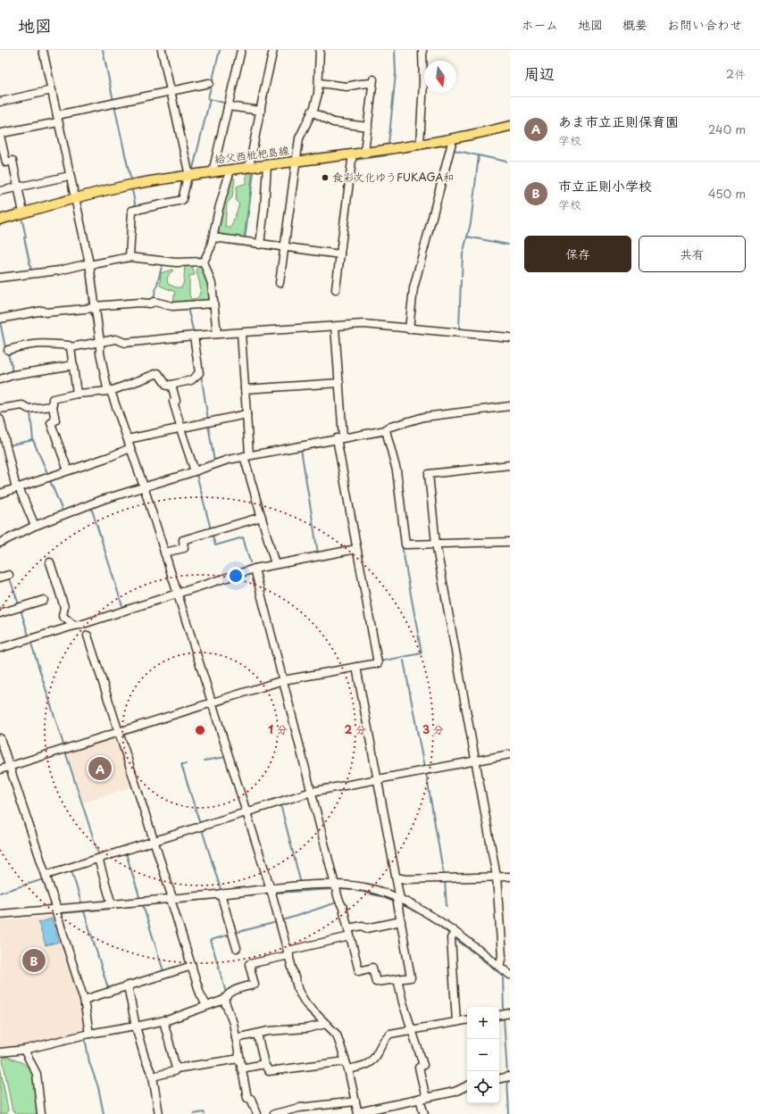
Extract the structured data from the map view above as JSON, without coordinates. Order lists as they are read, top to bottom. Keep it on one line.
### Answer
{"streets":{"main road":["給父西枇杷島線"]},"places":["食彩文化ゆうFUKAGA和"],"north":"bottom","page":{"header":"地図","nav":["ホーム","地図","概要","お問い合わせ"],"heading":["周辺","2件"],"list":[{"mark":"A","name":"あま市立正則保育園","note":"学校","value":"240 m"},{"mark":"B","name":"市立正則小学校","note":"学校","value":"450 m"}],"buttons":["保存","共有"],"pins":["A","B"],"map_buttons":["+","−"]},"rings":["1 分","2 分","3 分"]}
